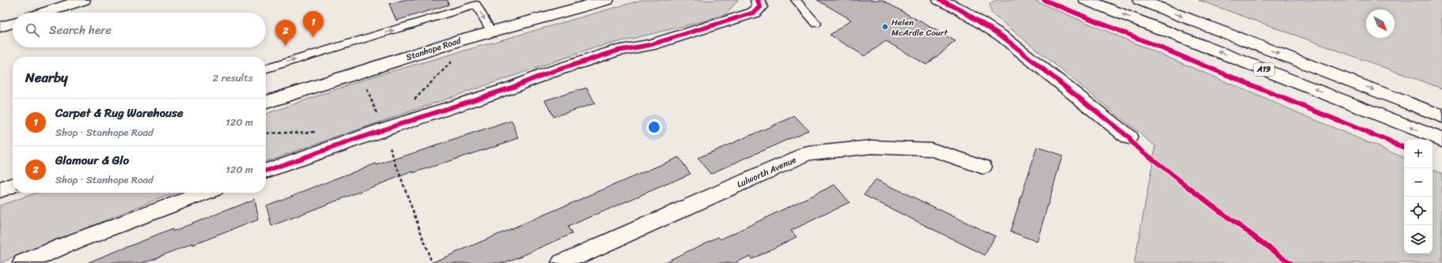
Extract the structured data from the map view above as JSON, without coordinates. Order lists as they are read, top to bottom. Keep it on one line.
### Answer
{"streets":{"main road":["Stanhope Road","A19","Lulworth Avenue"]},"places":["Helen McArdle Court"],"north":"bottom right","page":{"pins":["1","2"],"search":"Search here","heading":["Nearby","2 results"],"list":[{"mark":"1","name":"Carpet & Rug Warehouse","note":"Shop · Stanhope Road","value":"120 m"},{"mark":"2","name":"Glamour & Glo","note":"Shop · Stanhope Road","value":"120 m"}],"map_buttons":["+","−"]}}
